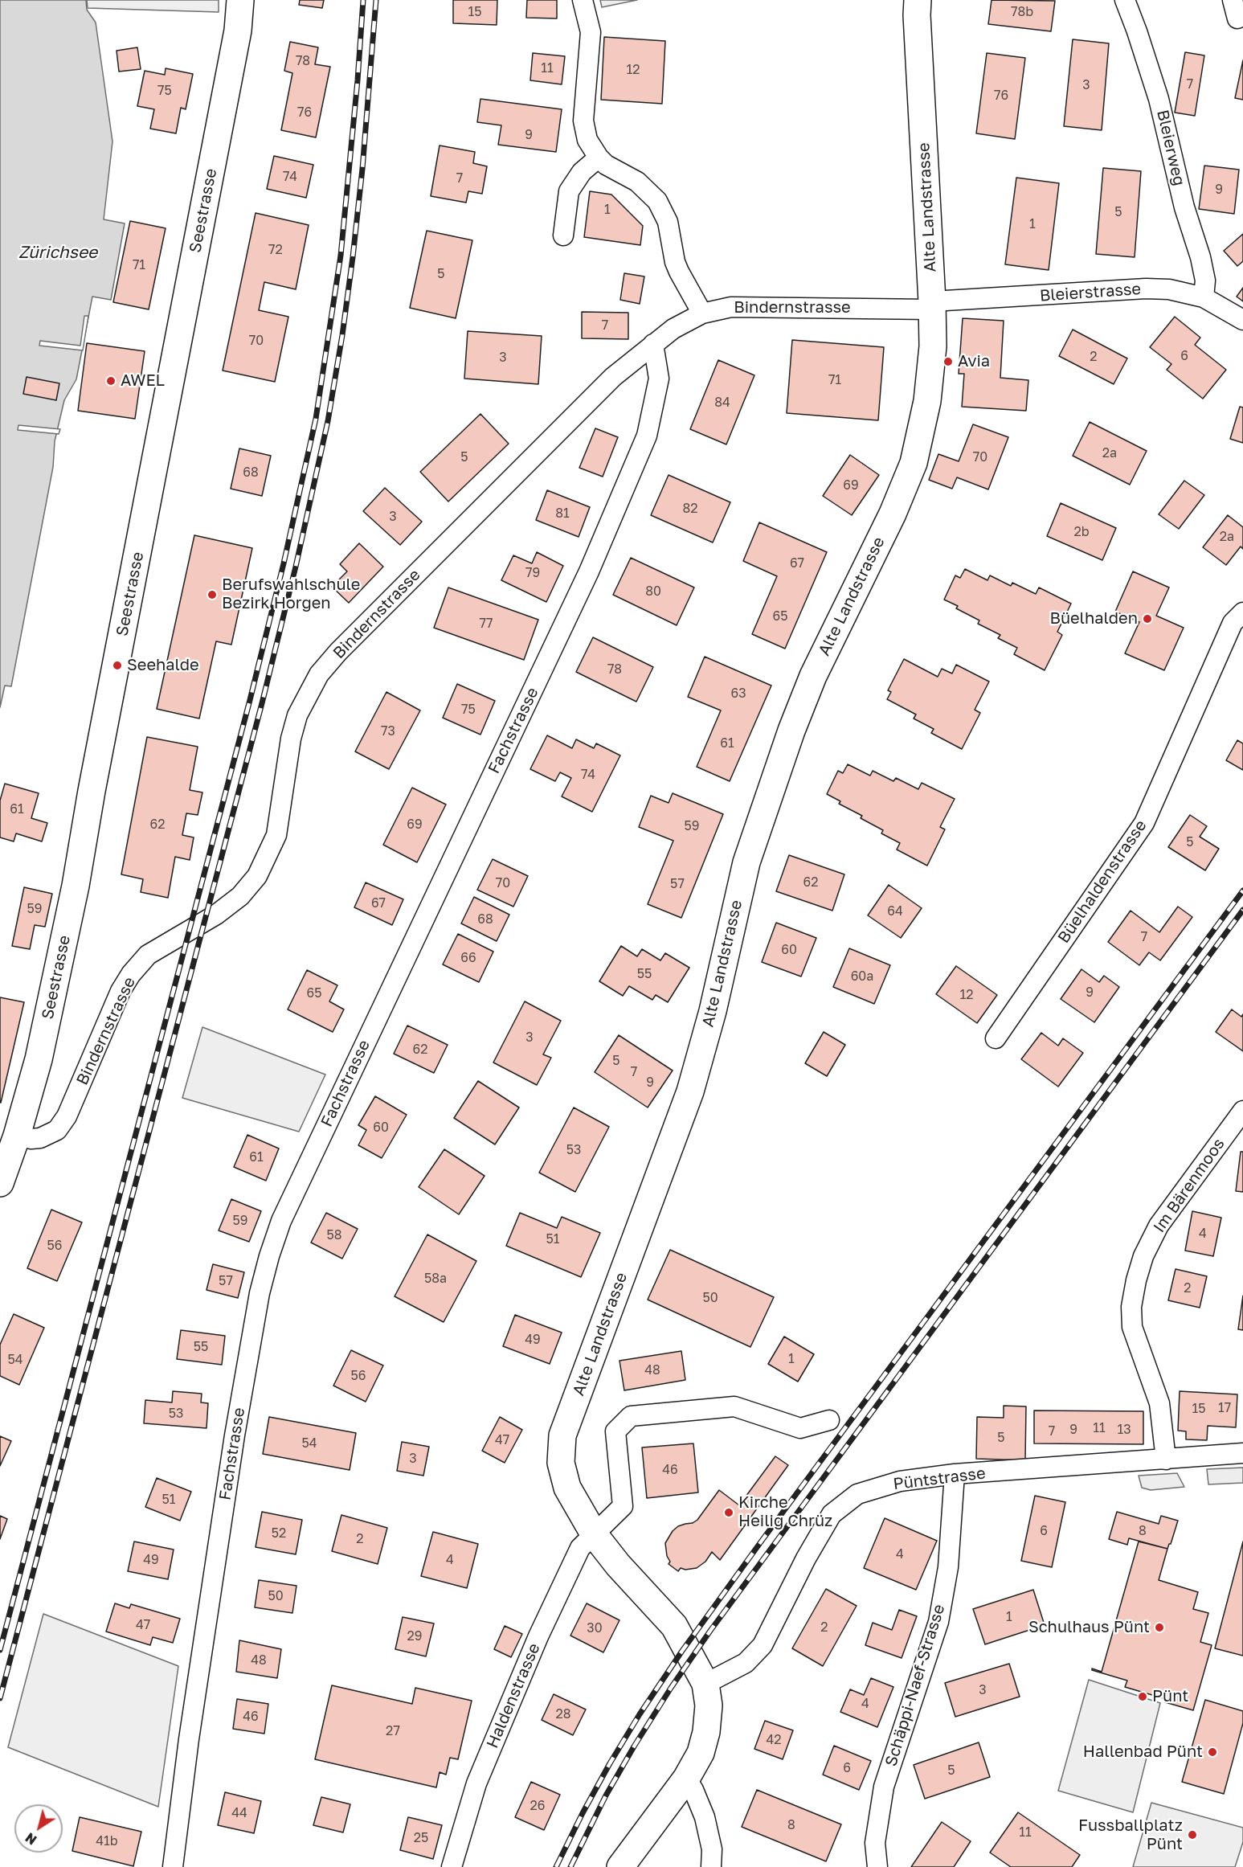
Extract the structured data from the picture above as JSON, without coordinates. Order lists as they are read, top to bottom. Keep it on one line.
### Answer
{"streets":{"main road":["Alte Landstrasse","Seestrasse"],"street":["Bleierweg","Bleierstrasse","Bindernstrasse","Fachstrasse","Büelhaldenstrasse","Im Bärenmoos","Püntstrasse","Schäppi-Naef-Strasse","Haldenstrasse"]},"crossings":[["Bleierweg","Bleierstrasse"],["Alte Landstrasse","Bleierstrasse"],["Alte Landstrasse","Bindernstrasse"],["Alte Landstrasse","Püntstrasse"],["Alte Landstrasse","Haldenstrasse"],["Seestrasse","Bindernstrasse"],["Bleierstrasse","Bindernstrasse"],["Bindernstrasse","Fachstrasse"],["Im Bärenmoos","Püntstrasse"],["Püntstrasse","Schäppi-Naef-Strasse"]],"water":["Zürichsee"],"places":["Avia","AWEL","Berufswahlschule Bezirk Horgen","Büelhalden","Seehalde","Kirche Heilig Chrüz","Schulhaus Pünt","Pünt","Hallenbad Pünt","Fussballplatz Pünt"],"house_numbers":["15","78b","78","11","12","7","3","75","76","76","9","74","7","9","1","5","1","72","71","5","7","70","6","2","3","71","84","2a","5","70","68","69","82","81","3","2b","2a","67","79","80","65","77","78","63","75","73","61","74","61","62","69","59","5","62","70","57","67","59","64","68","7","60","66","55","60a","9","65","12","3","62","5","7","9","60","53","61","59","4","58","51","56","58a","57","2","50","49","55","1","54","48","56","17","15","53","11","9","13","7","5","47","54","3","46","51","6","8","52","2","4","49","4","50","1","47","2","30","29","48","3","4","28","46","27","42","6","5","26","44","8","11","25","41b"],"north":"bottom left"}
